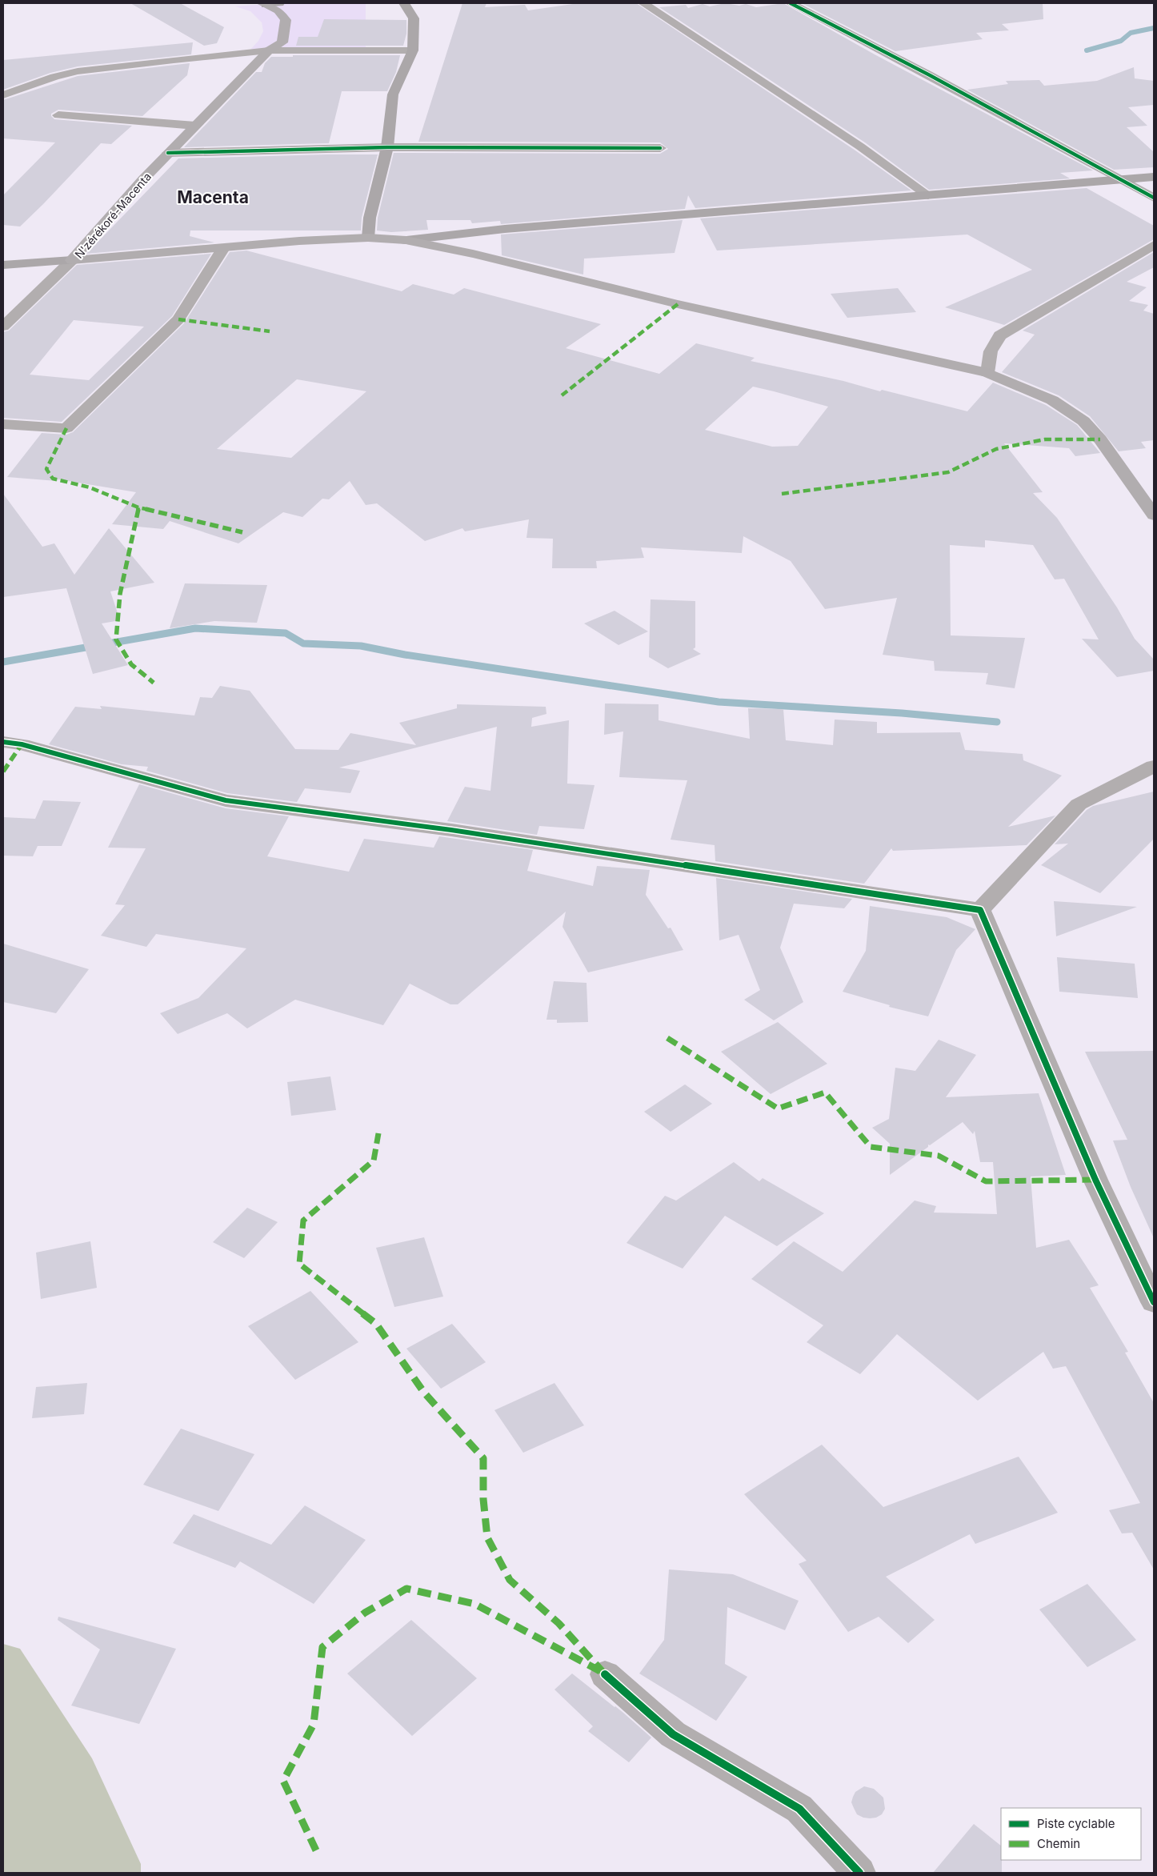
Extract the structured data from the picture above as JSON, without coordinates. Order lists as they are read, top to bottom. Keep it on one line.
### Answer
{"streets":{"highway":["N'zérékoré-Macenta"]},"districts":["Macenta"],"legend":["Piste cyclable","Chemin"]}
